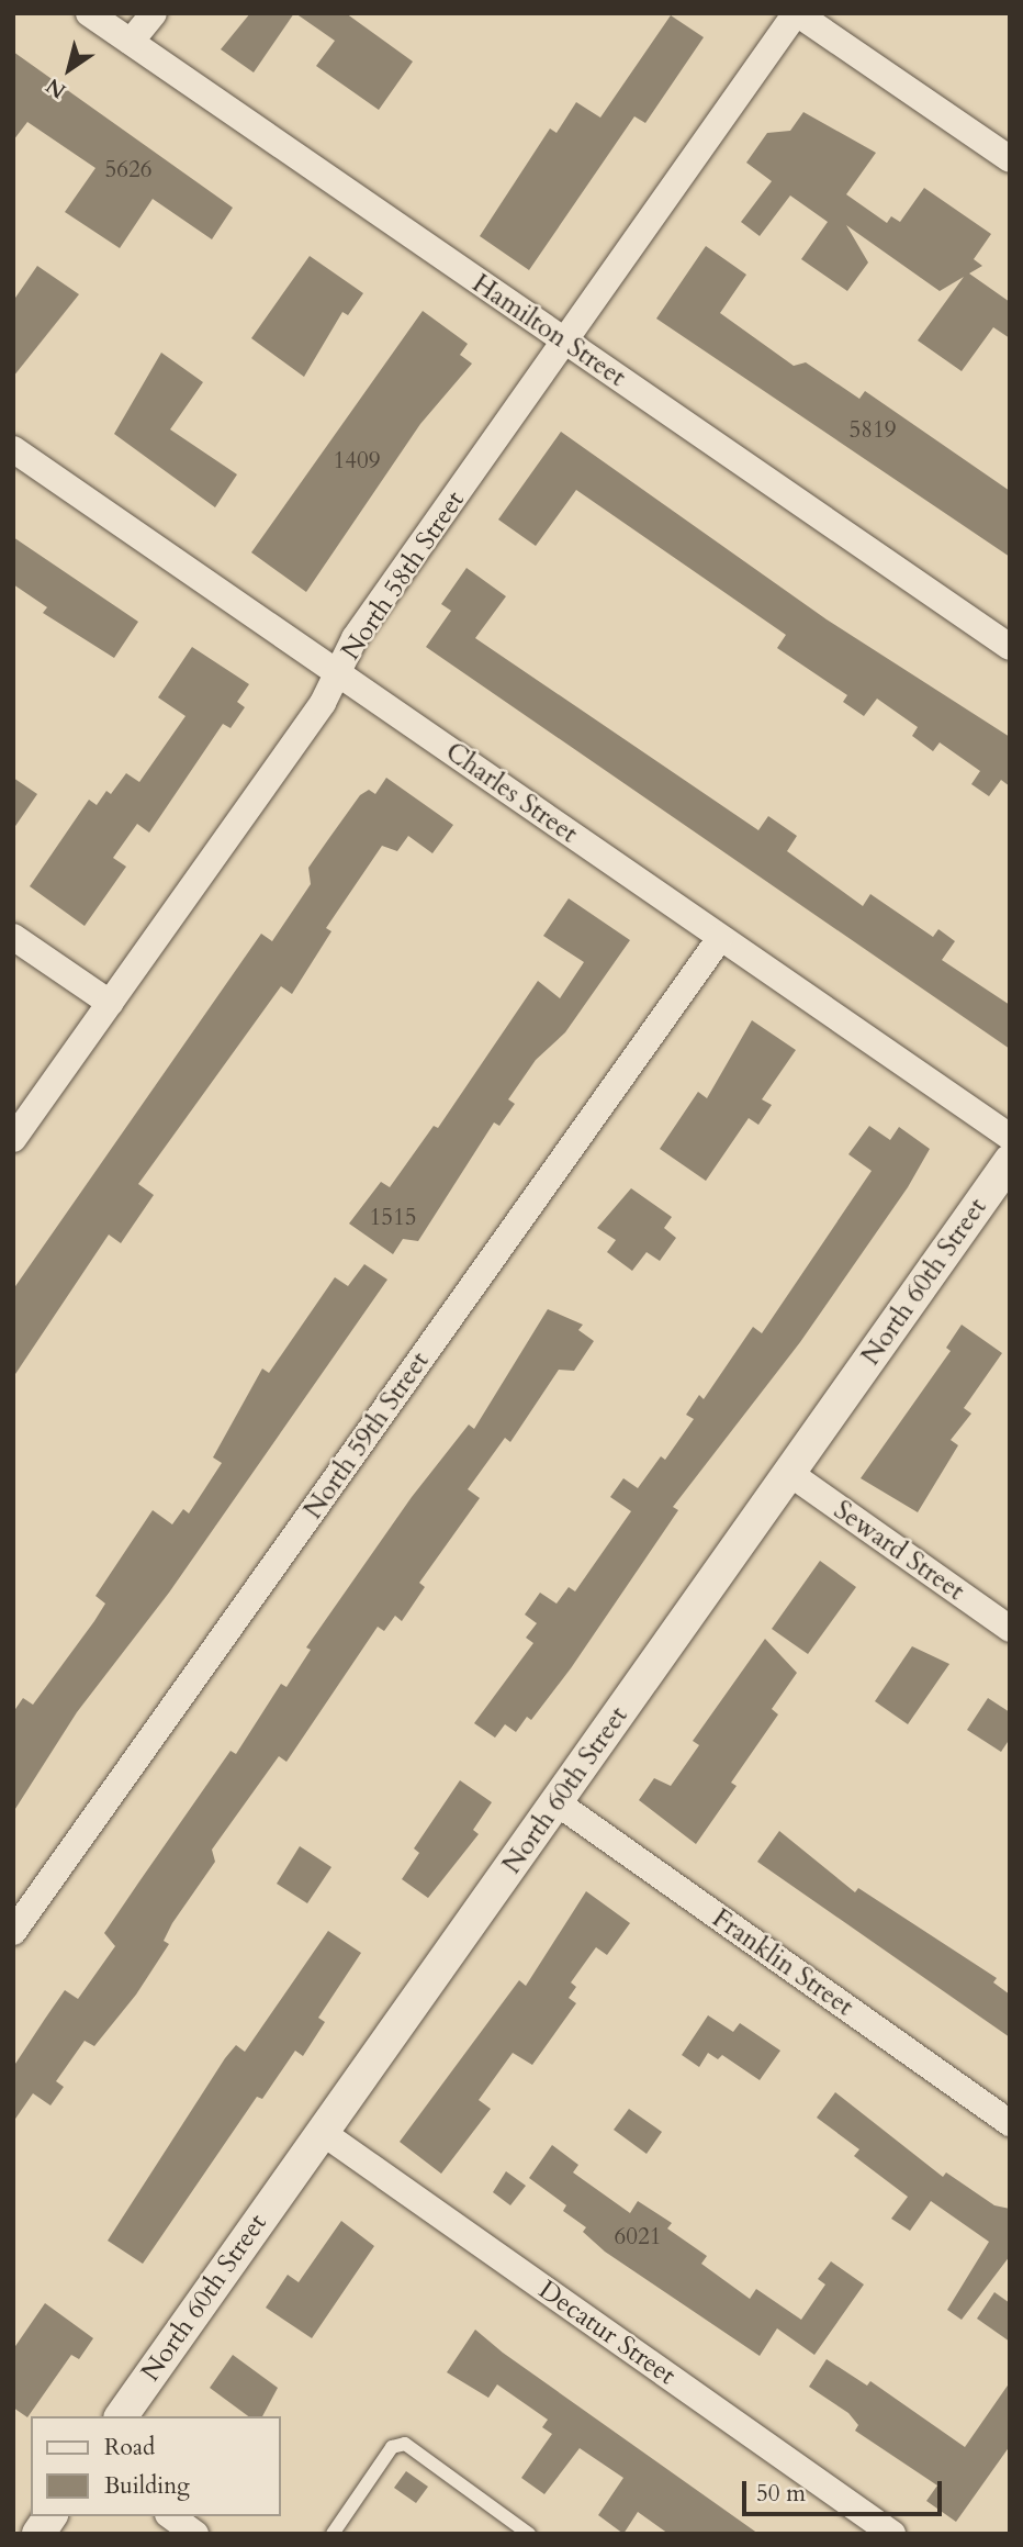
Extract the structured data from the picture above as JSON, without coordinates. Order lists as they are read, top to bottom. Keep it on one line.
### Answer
{"streets":{"street":["Hamilton Street","North 58th Street","Charles Street","North 60th Street","North 59th Street","Seward Street","Franklin Street","Decatur Street"]},"crossings":[["Hamilton Street","North 58th Street"],["North 58th Street","Charles Street"],["Charles Street","North 59th Street"],["North 60th Street","Seward Street"],["North 60th Street","Franklin Street"],["North 60th Street","Decatur Street"]],"house_numbers":["5626","5819","1409","1515","6021"],"legend":["Road","Building"],"scale_bar":"50 m","north":"bottom left"}
